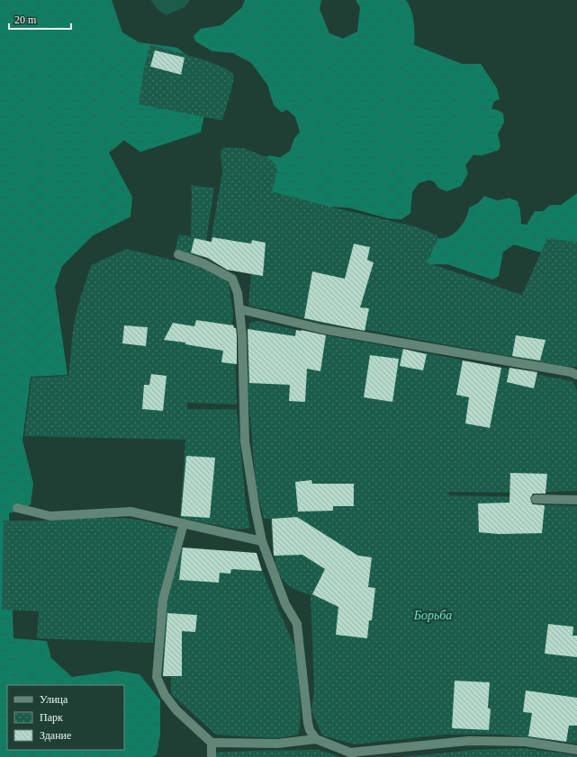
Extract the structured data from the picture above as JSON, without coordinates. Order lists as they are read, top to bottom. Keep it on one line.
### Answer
{"parks":["Борьба"],"legend":["Улица","Парк","Здание"],"scale_bar":"20 m"}
